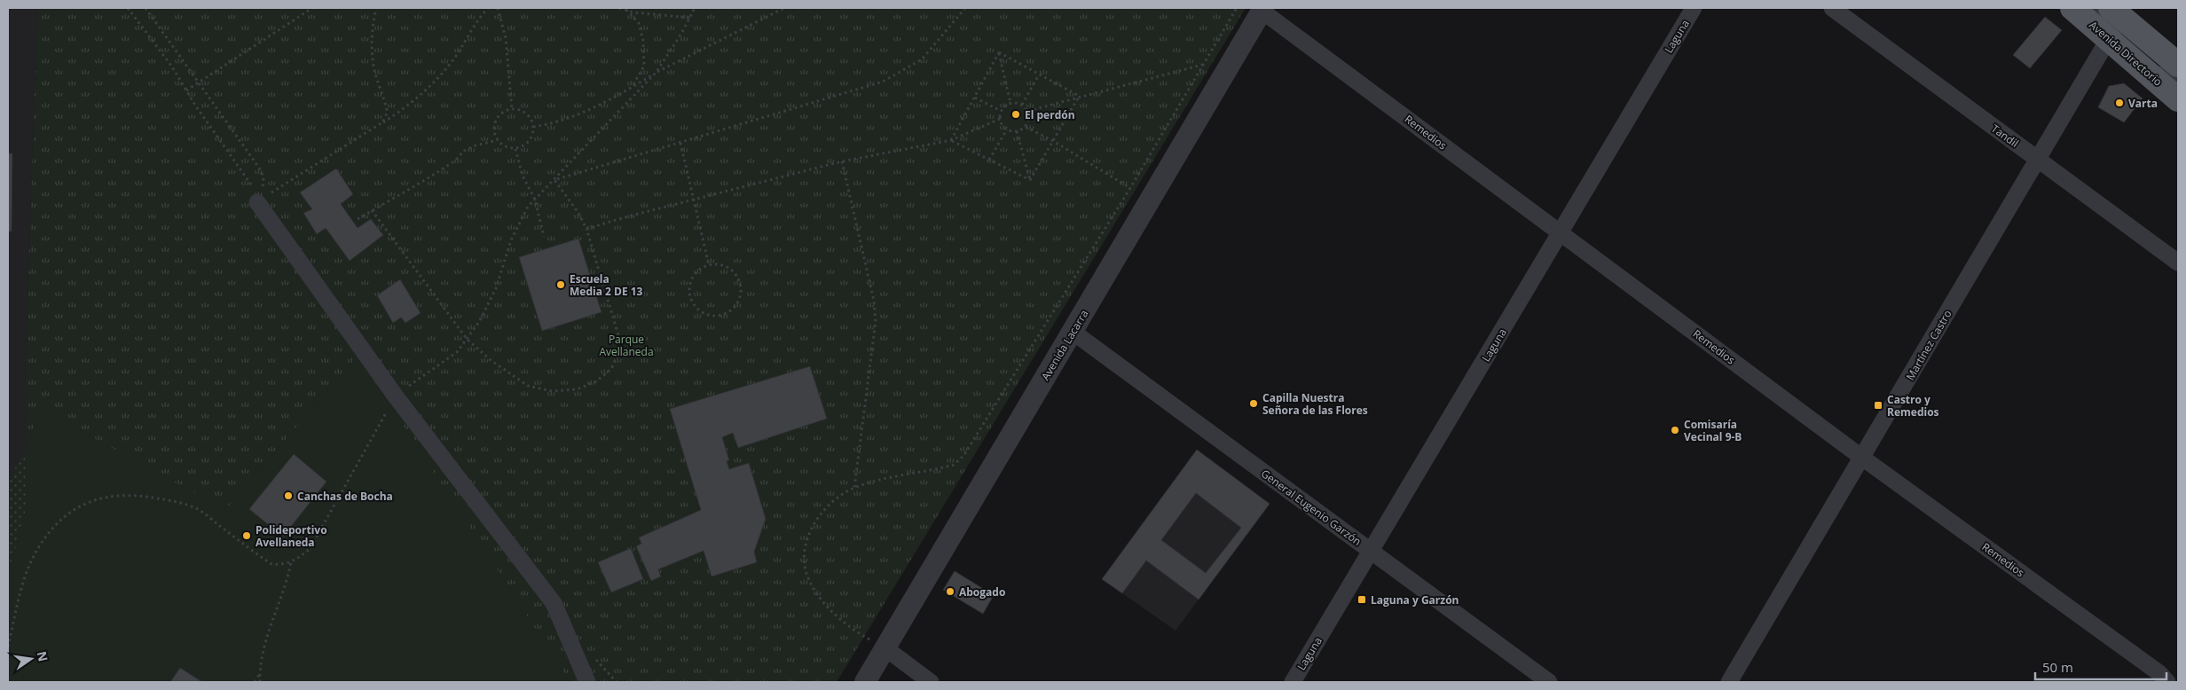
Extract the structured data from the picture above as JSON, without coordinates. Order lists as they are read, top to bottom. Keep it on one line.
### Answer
{"streets":{"main road":["Avenida Directorio"],"street":["Laguna","Remedios","Tandil","Avenida Lacarra","Martínez Castro","General Eugenio Garzón"]},"crossings":[["Laguna","Remedios"],["Laguna","General Eugenio Garzón"],["Avenida Directorio","Martínez Castro"],["Remedios","Avenida Lacarra"],["Remedios","Martínez Castro"],["Tandil","Martínez Castro"],["Avenida Lacarra","General Eugenio Garzón"]],"parks":["Parque Avellaneda"],"places":{"other":["Varta","El perdón","Escuela Media 2 DE 13","Capilla Nuestra Señora de las Flores","Comisaría Vecinal 9-B","Canchas de Bocha","Polideportivo Avellaneda","Abogado"],"transit":["Castro y Remedios","Laguna y Garzón"]},"scale_bar":"50 m","north":"right"}
